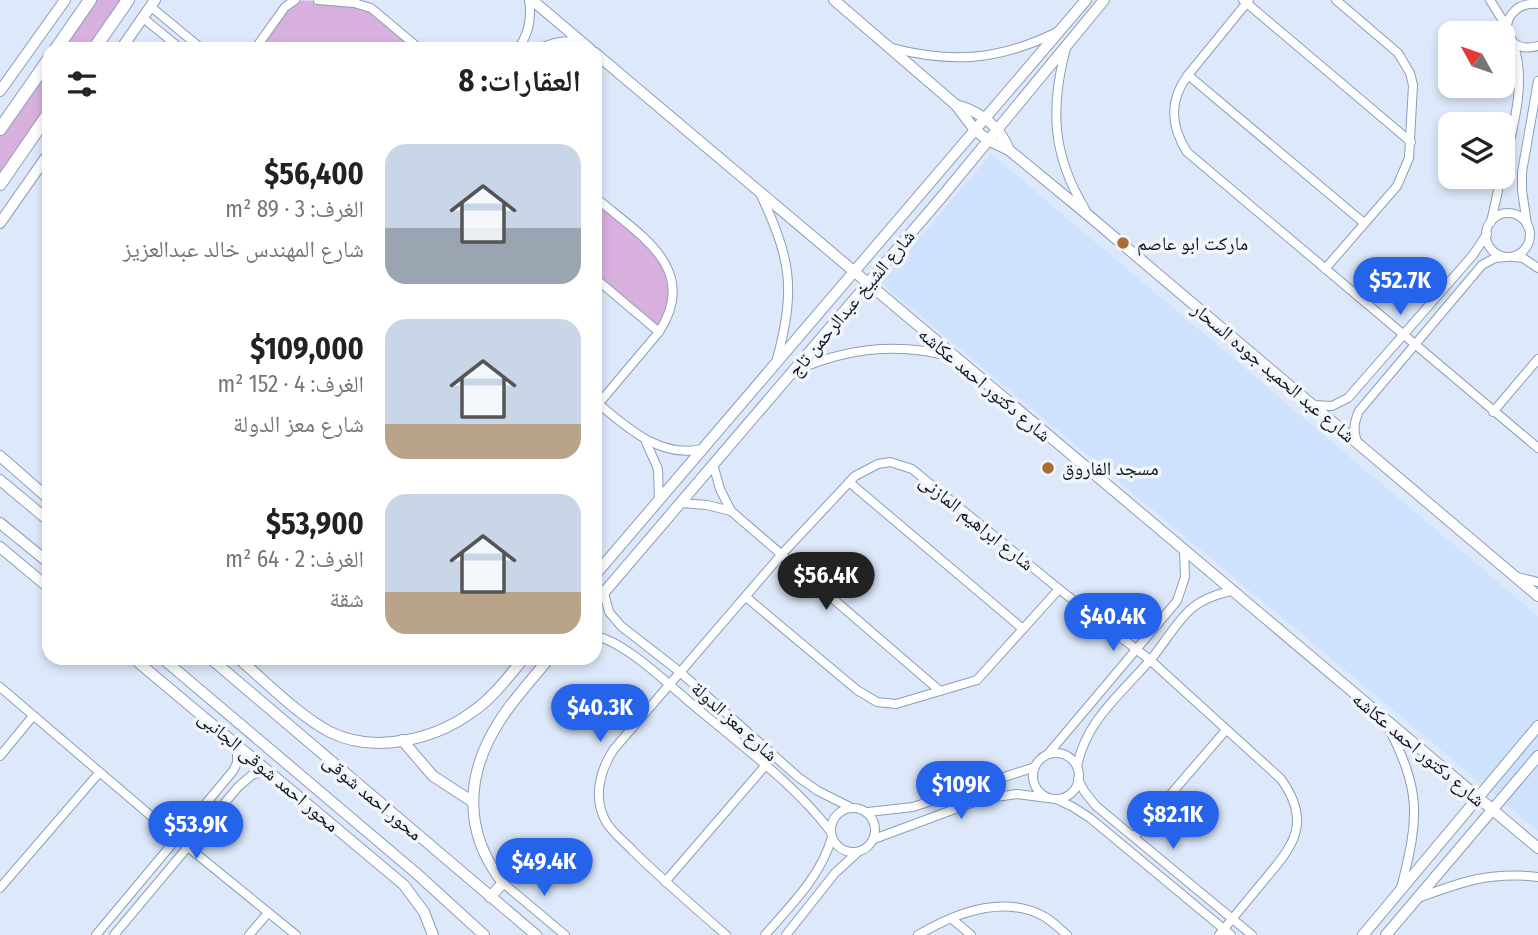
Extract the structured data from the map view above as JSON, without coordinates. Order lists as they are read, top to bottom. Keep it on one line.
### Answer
{"streets":{"street":["شارع الشيخ عبدالرحمن تاج","شارع عبد الحميد جوده السحار","شارع دكتور احمد عكاشه","شارع ابراهيم المازنى","شارع معز الدولة","محور احمد شوقى الجانبى","محور احمد شوقى"]},"crossings":[["شارع الشيخ عبدالرحمن تاج","شارع عبد الحميد جوده السحار"],["شارع الشيخ عبدالرحمن تاج","شارع دكتور احمد عكاشه"],["شارع الشيخ عبدالرحمن تاج","شارع معز الدولة"],["شارع ابراهيم المازنى","شارع معز الدولة"]],"places":["ماركت ابو عاصم","مسجد الفاروق"],"north":"top left","page":{"heading":"العقارات: 8","list":[{"name":"$56,400","note":"الغرف: 3 · 89 m² · شارع المهندس خالد عبدالعزيز"},{"name":"$109,000","note":"الغرف: 4 · 152 m² · شارع معز الدولة"},{"name":"$53,900","note":"الغرف: 2 · 64 m² · شقة"}],"price":["$52.7K","$56.4K","$40.4K","$40.3K","$109K","$82.1K","$53.9K","$49.4K"]}}
